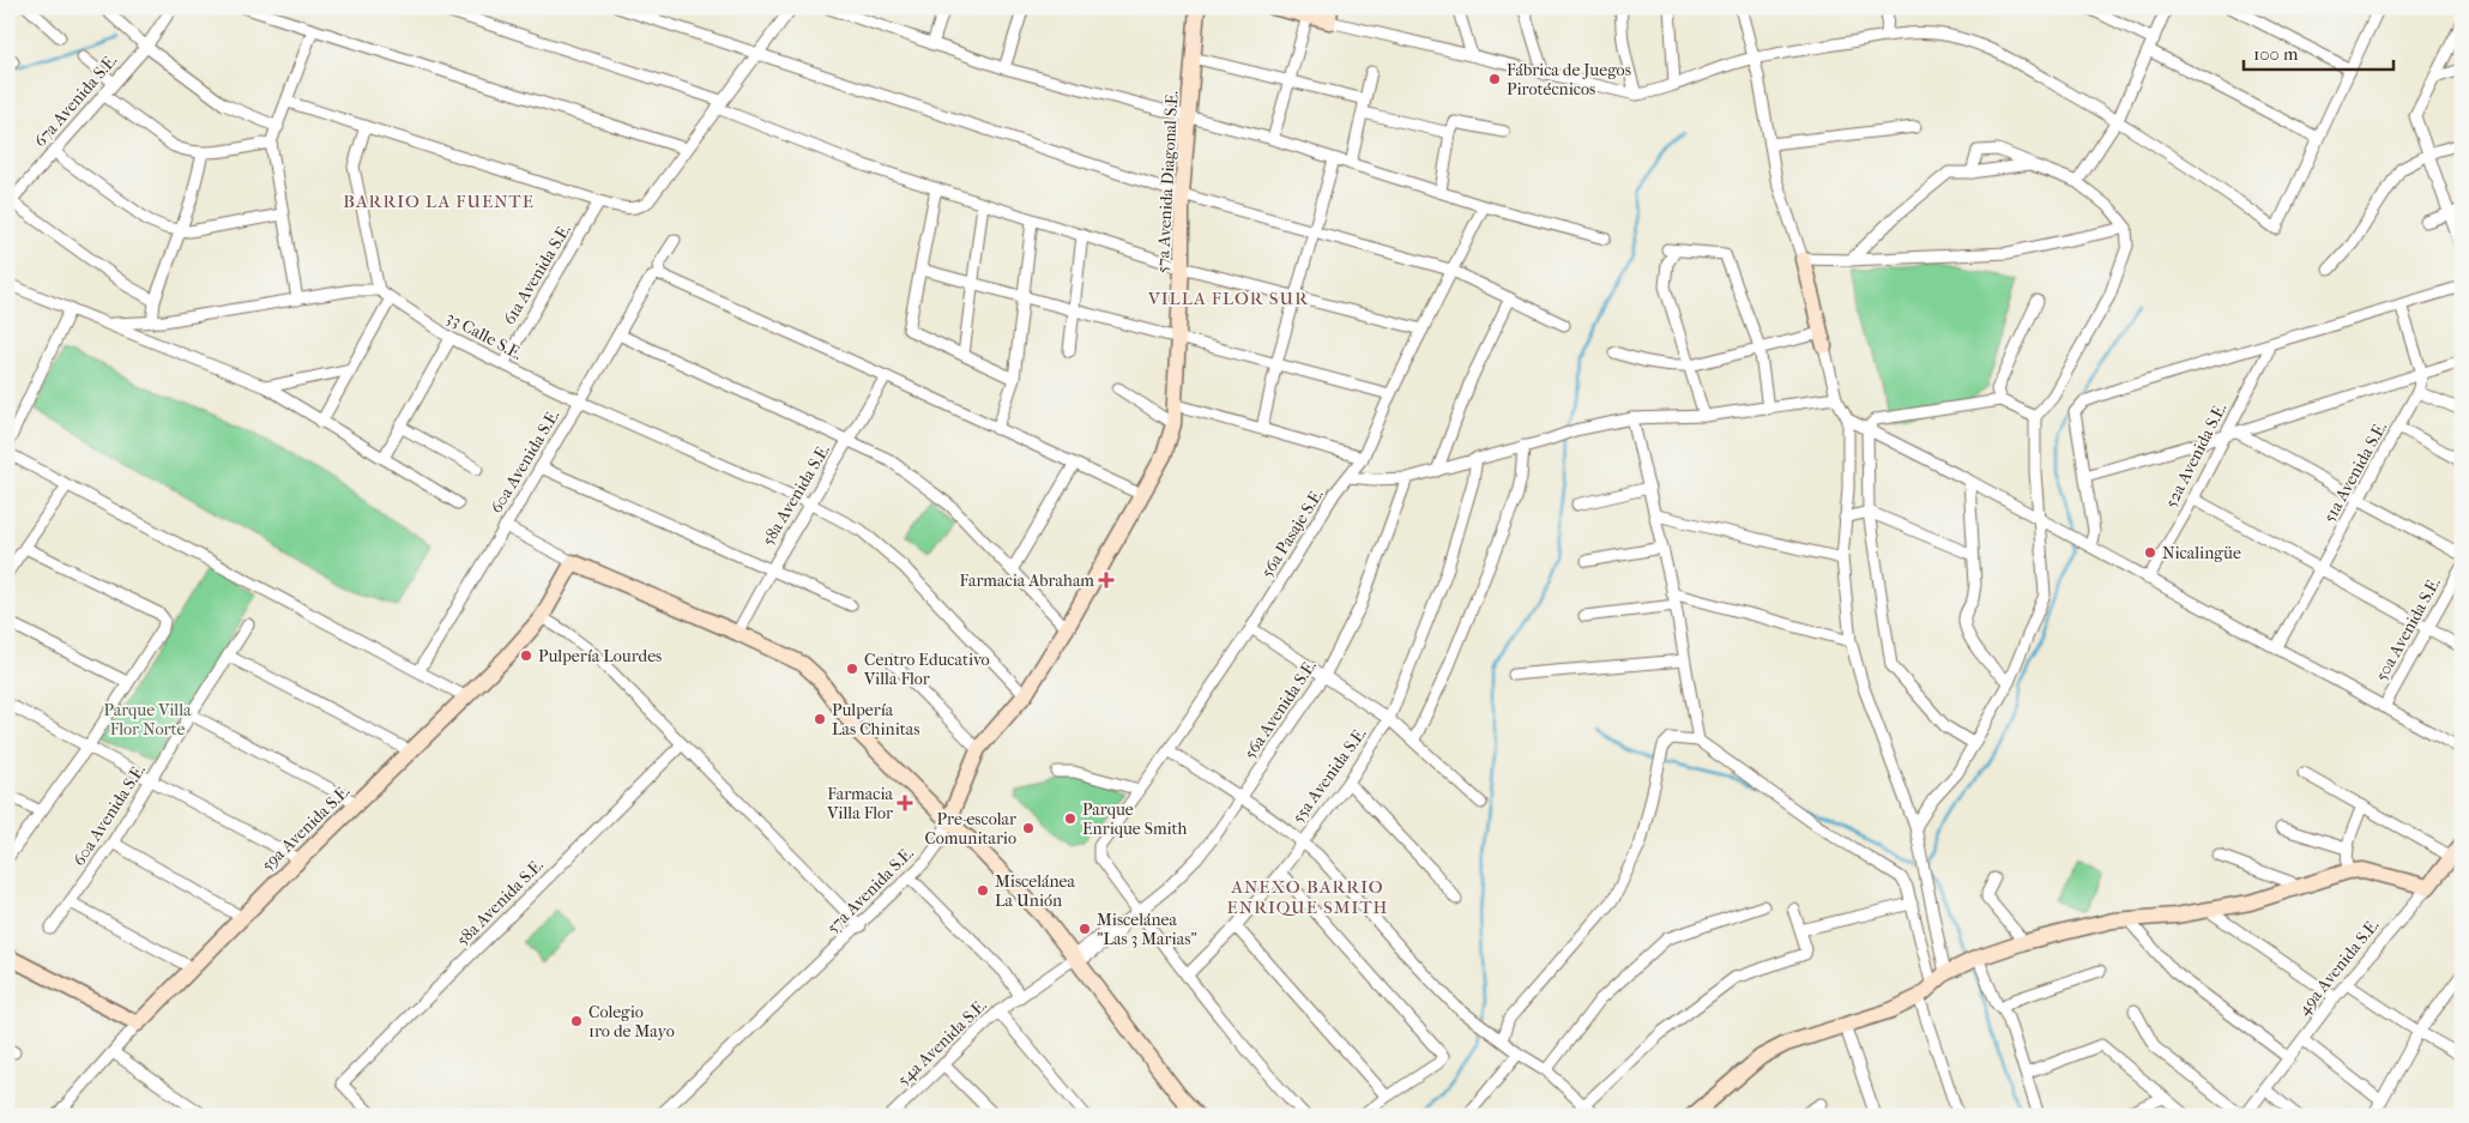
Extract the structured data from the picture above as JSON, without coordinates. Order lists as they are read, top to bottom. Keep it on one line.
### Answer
{"streets":{"street":["67a Avenida S.E.","57a Avenida Diagonal S.E.","61a Avenida S.E.","33 Calle S.E.","52a Avenida S.E.","60a Avenida S.E.","51a Avenida S.E.","58a Avenida S.E.","56a Pasaje S.E.","50a Avenida S.E.","56a Avenida S.E.","55a Avenida S.E.","59a Avenida S.E.","57a Avenida S.E.","49a Avenida S.E.","54a Avenida S.E."]},"crossings":[["57a Avenida Diagonal S.E.","57a Avenida S.E."],["61a Avenida S.E.","33 Calle S.E."],["33 Calle S.E.","60a Avenida S.E."],["33 Calle S.E.","58a Avenida S.E."],["33 Calle S.E.","57a Avenida S.E."],["56a Pasaje S.E.","56a Avenida S.E."],["56a Avenida S.E.","54a Avenida S.E."]],"districts":["BARRIO LA FUENTE","VILLA FLOR SUR","ANEXO BARRIO ENRIQUE SMITH"],"parks":["Parque Villa Flor Norte"],"places":{"other":["Fábrica de Juegos Pirotécnicos","Nicalingüe","Pulpería Lourdes","Centro Educativo Villa Flor","Pulpería Las Chinitas","Parque Enrique Smith","Pre-escolar Comunitario","Miscelánea La Unión","Miscelánea \"Las 3 Marias\"","Colegio 1ro de Mayo"],"health":["Farmacia Abraham","Farmacia Villa Flor"]},"scale_bar":"100 m"}
